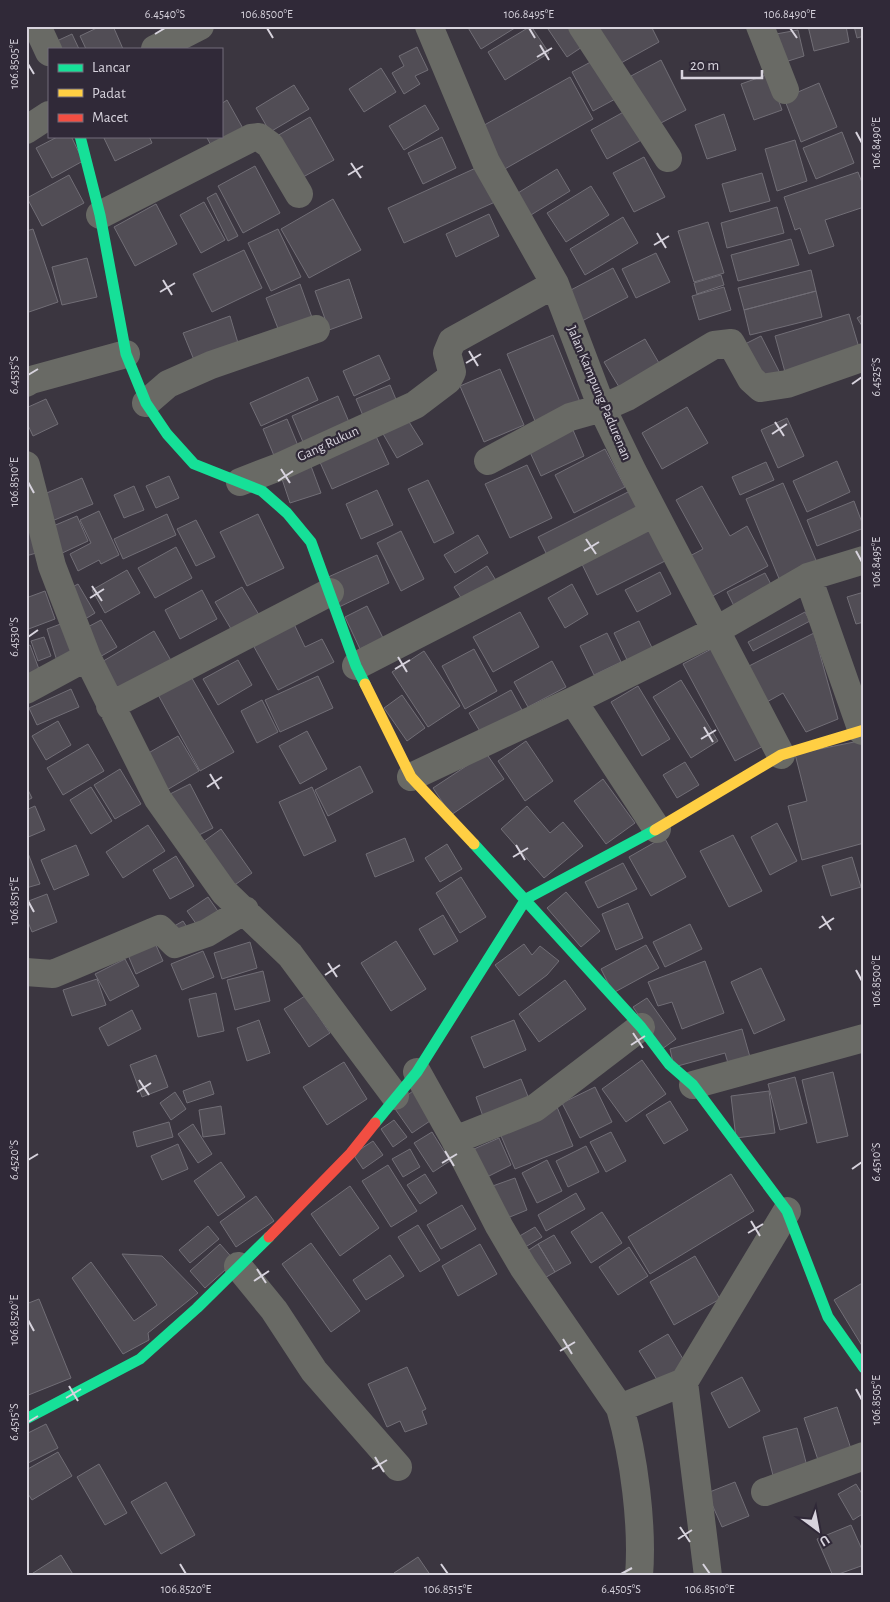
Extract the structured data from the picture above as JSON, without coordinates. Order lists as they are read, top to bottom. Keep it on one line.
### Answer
{"streets":{"street":["Jalan Kampung Padurenan","Gang Rukun"]},"crossings":[["Jalan Kampung Padurenan","Gang Rukun"]],"legend":["Lancar","Padat","Macet"],"scale_bar":"20 m","north":"bottom right","coordinates":["6.4540°S","106.8500°E","106.8495°E","106.8490°E","106.8505°E","6.4535°S","6.4525°S","106.8510°E","6.4530°S","106.8515°E","6.4520°S","6.4510°S","106.8520°E","6.4515°S","6.4505°S"]}
